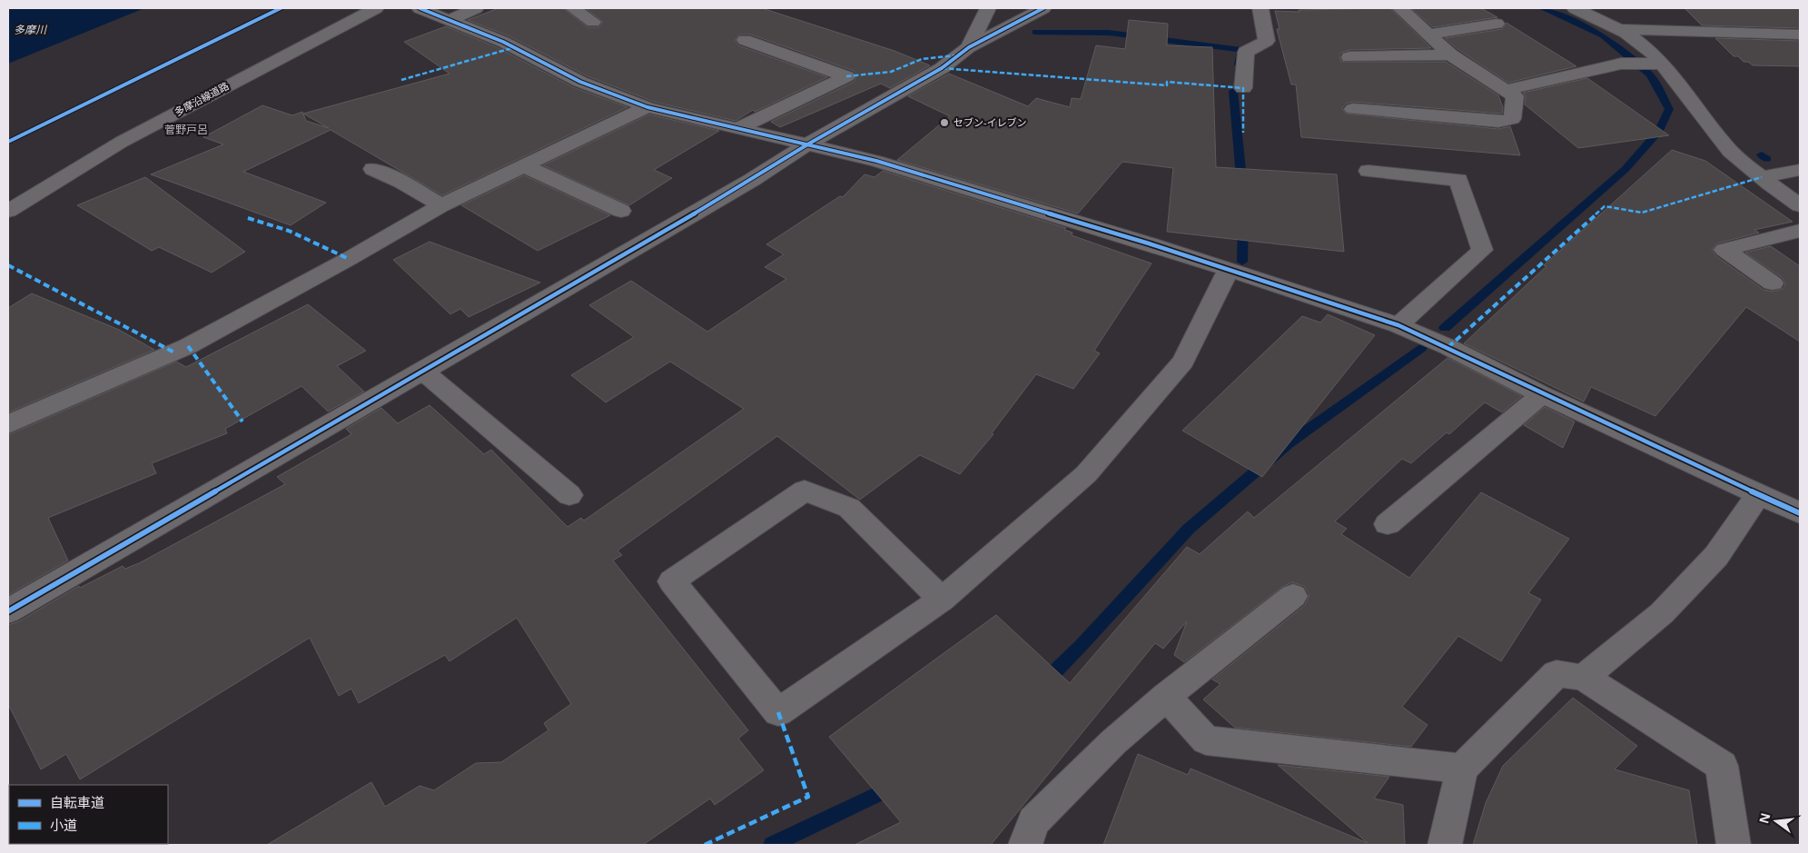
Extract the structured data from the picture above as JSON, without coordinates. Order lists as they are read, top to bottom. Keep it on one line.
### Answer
{"streets":{"street":["多摩沿線道路"]},"districts":["菅野戸呂"],"water":["多摩川"],"places":["セブン-イレブン"],"legend":["自転車道","小道"],"north":"left"}
